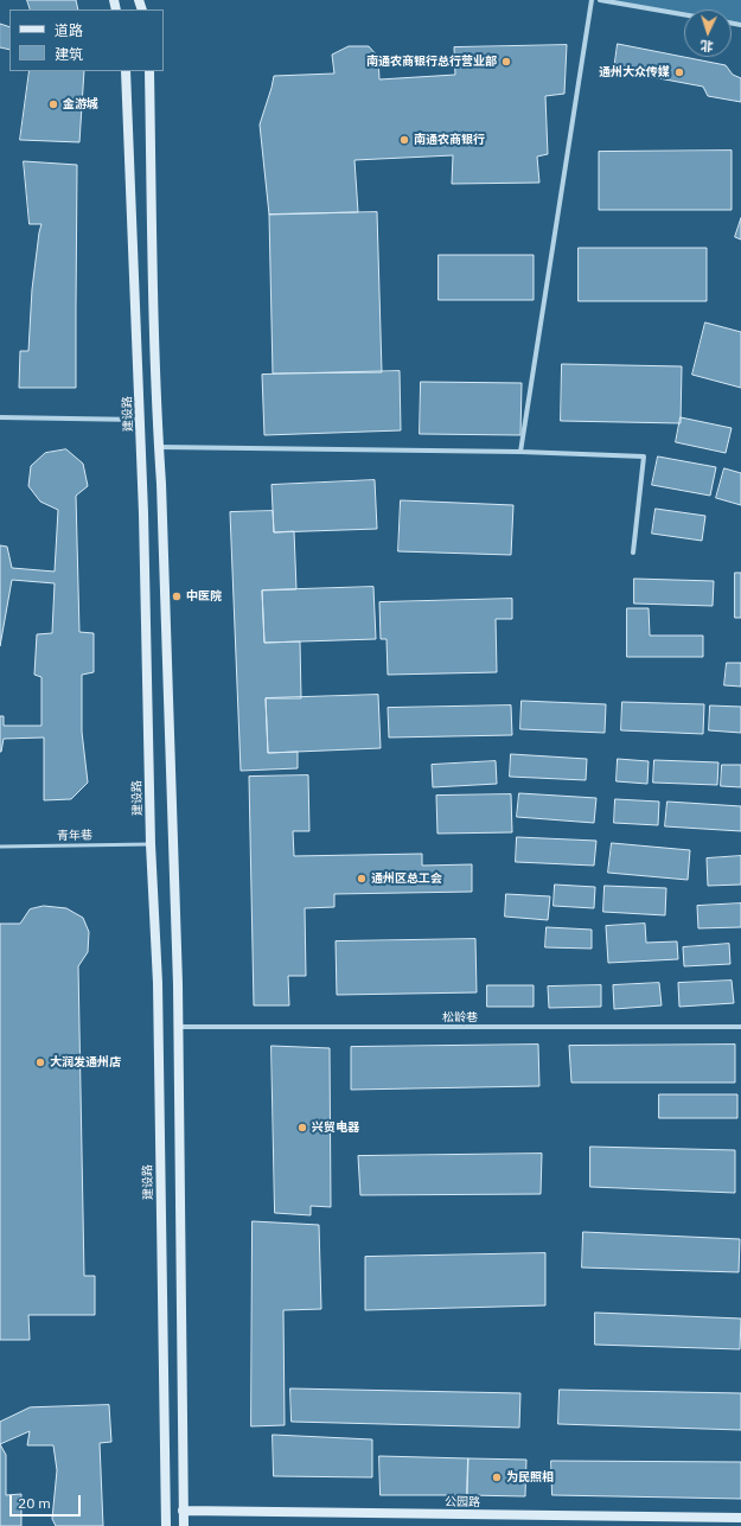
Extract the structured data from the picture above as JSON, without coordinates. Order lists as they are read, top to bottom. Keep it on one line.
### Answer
{"streets":{"street":["建设路","松龄巷","公园路"],"lane":["青年巷"]},"crossings":[["建设路","青年巷"]],"places":["南通农商银行总行营业部","通州大众传媒","金游城","南通农商银行","中医院","通州区总工会","大润发通州店","兴贸电器","为民照相"],"legend":["道路","建筑"],"scale_bar":"20 m","north":"bottom"}
